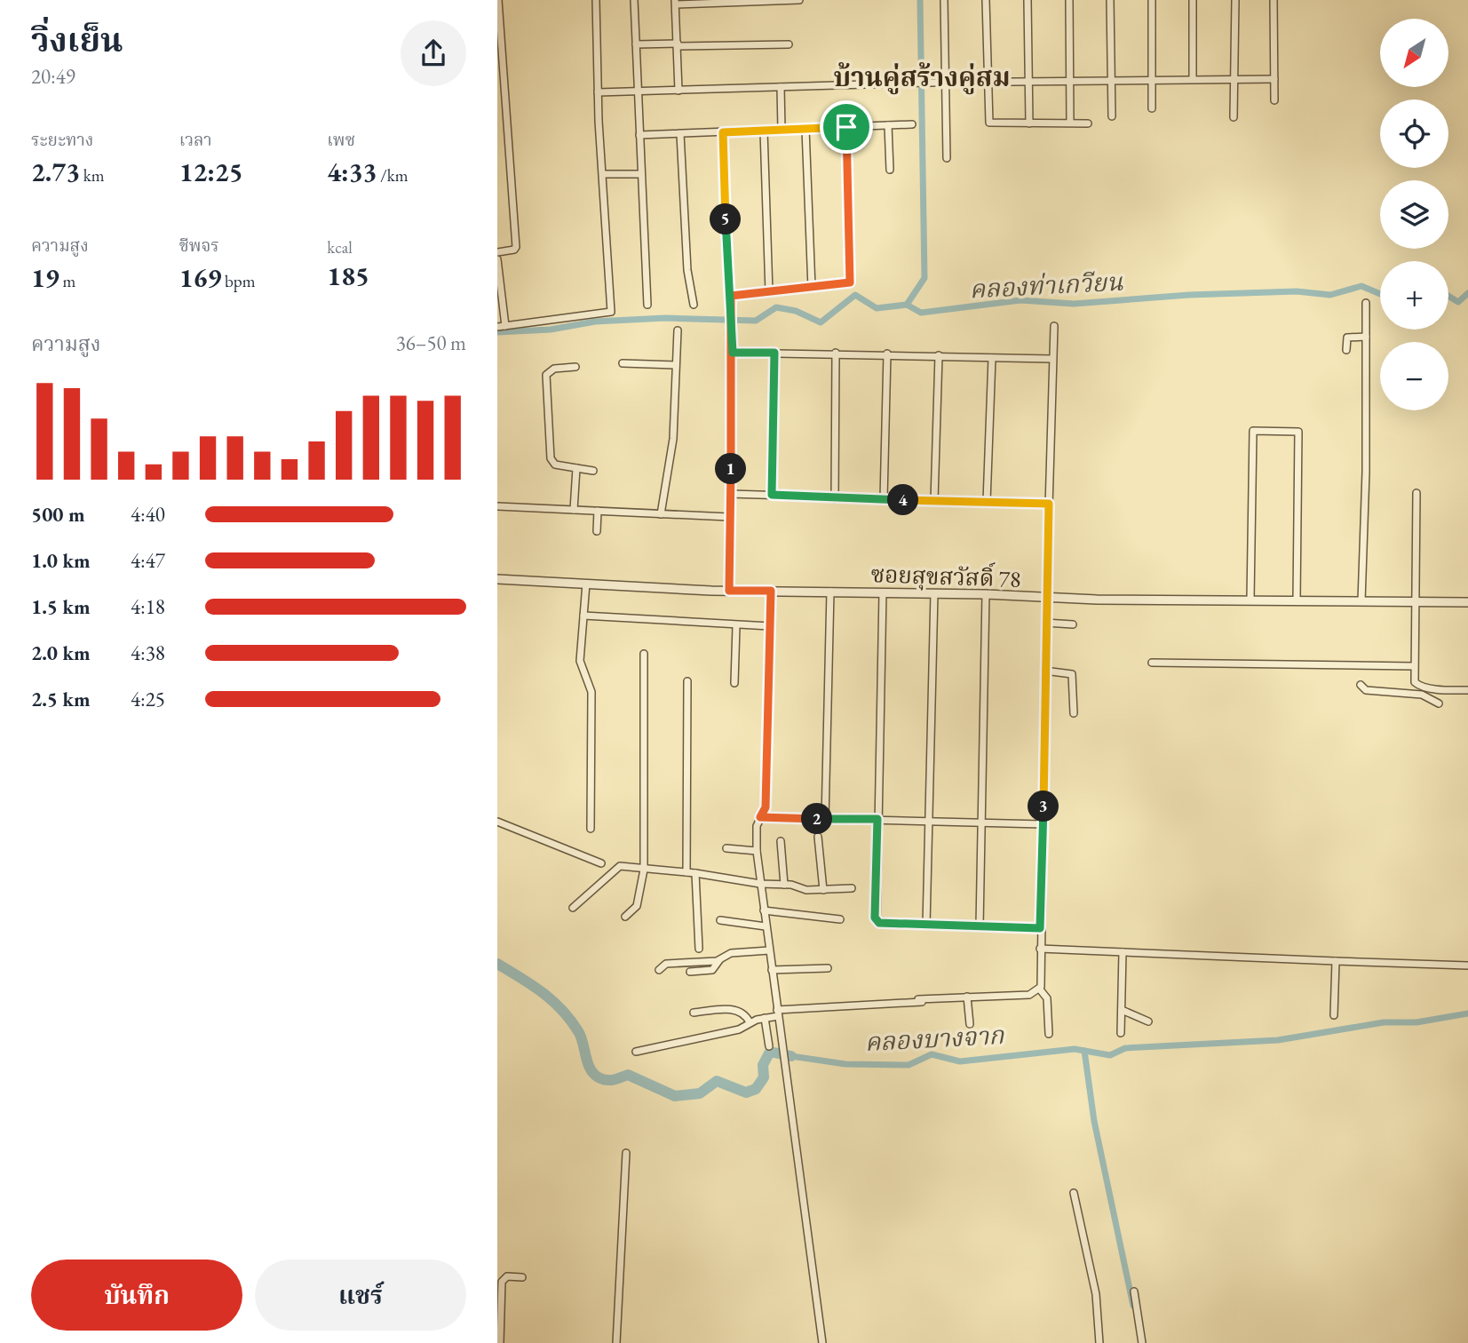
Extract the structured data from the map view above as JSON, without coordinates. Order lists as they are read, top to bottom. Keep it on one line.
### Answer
{"streets":{"street":["ซอยสุขสวัสดิ์ 78"]},"districts":["บ้านคู่สร้างคู่สม"],"water":["คลองท่าเกวียน","คลองบางจาก"],"north":"bottom left","page":{"heading":["วิ่งเย็น","20:49"],"map_buttons":["+","−"],"stats":[["ระยะทาง","2.73 km"],["เวลา","12:25"],["เพซ","4:33 /km"],["ความสูง","19 m"],["ชีพจร","169 bpm"],["kcal","185"]],"pins":["5","1","4","3","2"],"chart":["ความสูง","36–50 m"],"list":[{"name":"500 m","note":"4:40"},{"name":"1.0 km","note":"4:47"},{"name":"1.5 km","note":"4:18"},{"name":"2.0 km","note":"4:38"},{"name":"2.5 km","note":"4:25"}],"buttons":["บันทึก","แชร์"]}}
